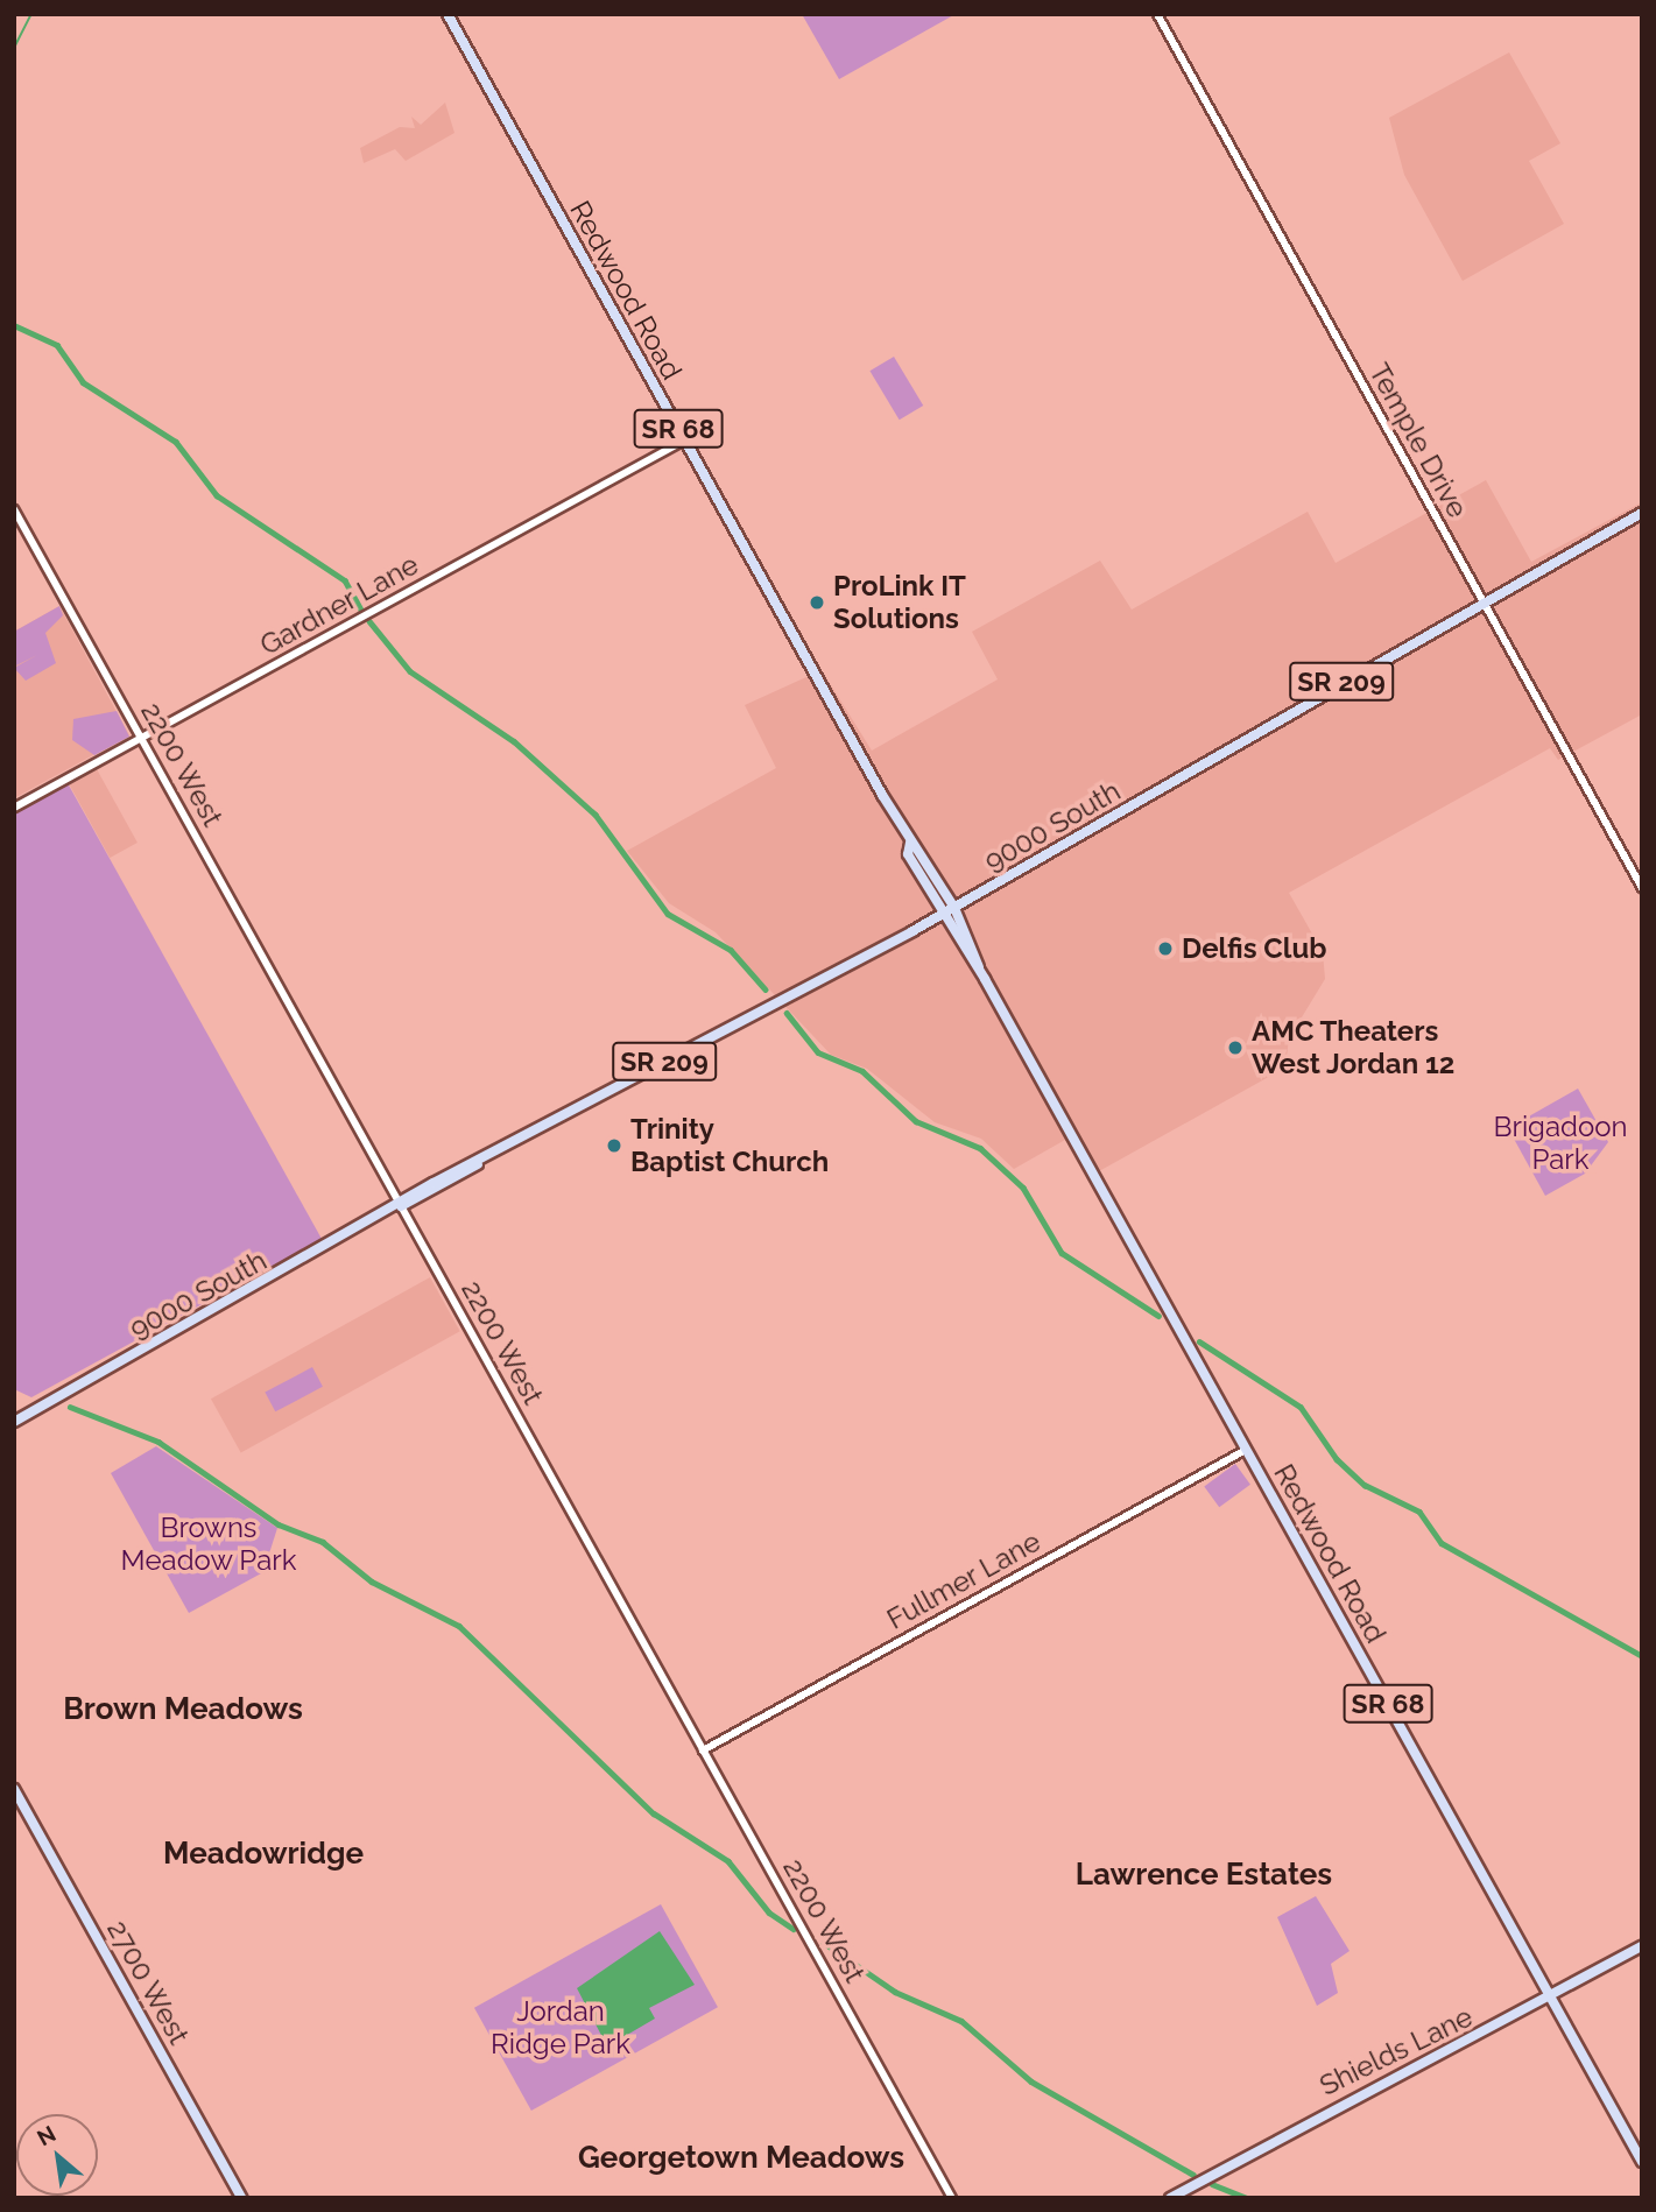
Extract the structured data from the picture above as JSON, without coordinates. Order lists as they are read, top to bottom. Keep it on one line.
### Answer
{"streets":{"main road":["Redwood Road","SR 68","SR 209","9000 South","2700 West","Shields Lane"],"street":["Temple Drive","Gardner Lane","2200 West","Fullmer Lane"]},"crossings":[["Redwood Road","Gardner Lane"],["Redwood Road","9000 South"],["Redwood Road","Fullmer Lane"],["Redwood Road","Shields Lane"],["Temple Drive","9000 South"],["Gardner Lane","2200 West"],["2200 West","9000 South"],["2200 West","Fullmer Lane"]],"districts":["Brown Meadows","Meadowridge","Lawrence Estates","Georgetown Meadows"],"parks":["Brigadoon Park","Browns Meadow Park","Jordan Ridge Park"],"places":["ProLink IT Solutions","Delfis Club","AMC Theaters West Jordan 12","Trinity Baptist Church"],"north":"top left"}
